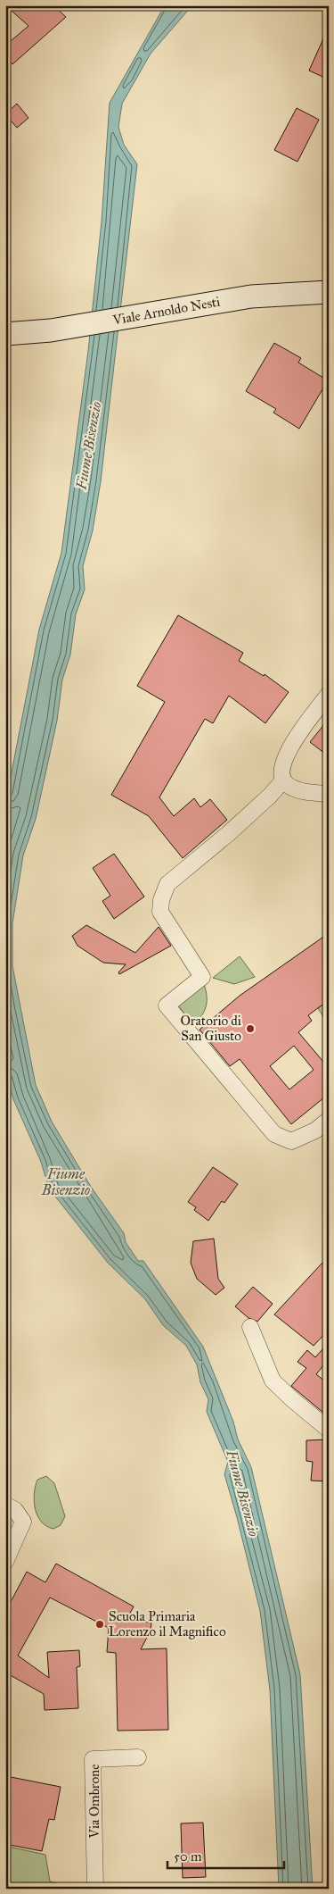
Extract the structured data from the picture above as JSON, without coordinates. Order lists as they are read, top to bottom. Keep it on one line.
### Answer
{"streets":{"street":["Viale Arnoldo Nesti","Via Ombrone"]},"water":["Fiume Bisenzio"],"places":["Oratorio di San Giusto","Scuola Primaria Lorenzo il Magnifico"],"scale_bar":"50 m"}
